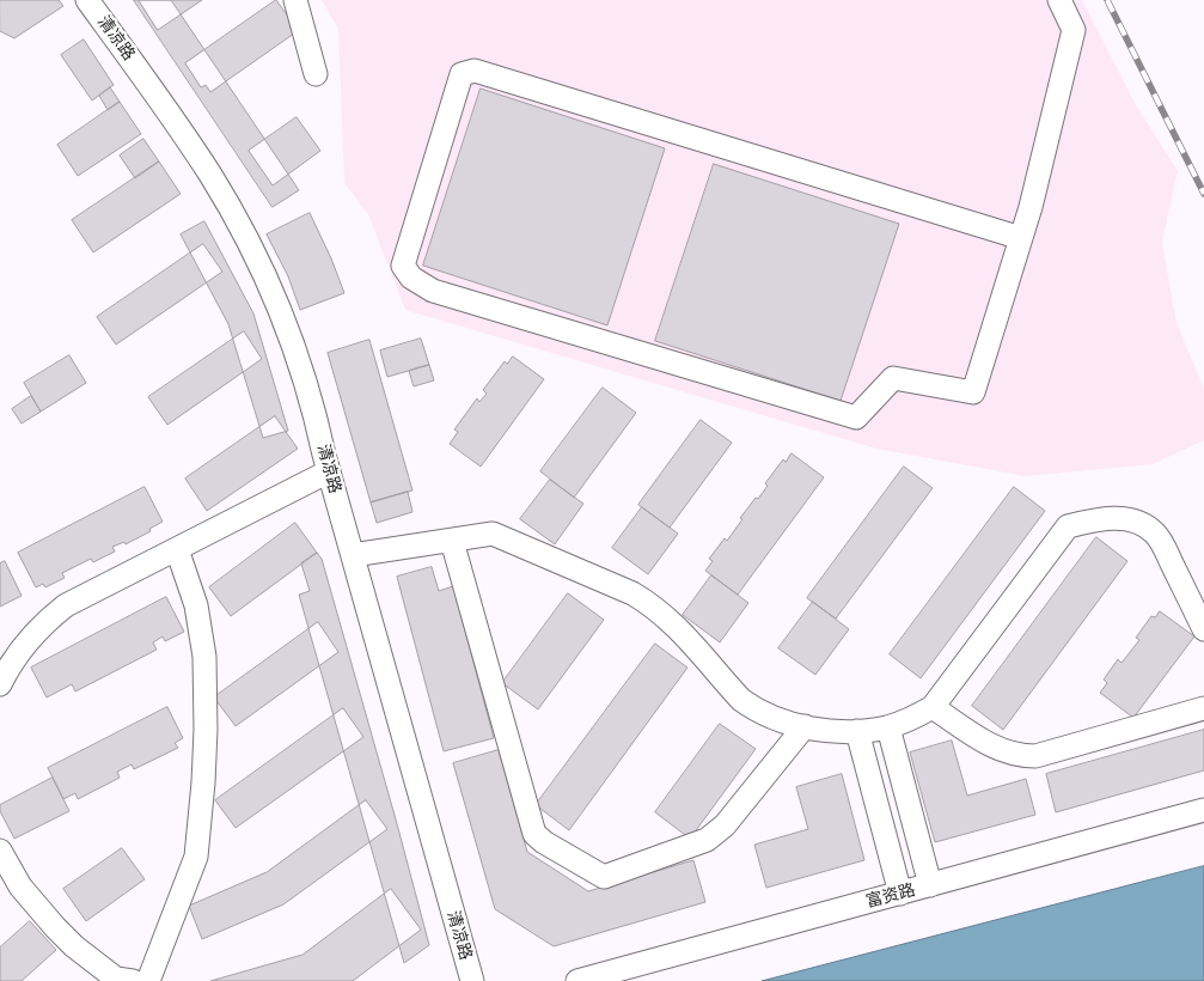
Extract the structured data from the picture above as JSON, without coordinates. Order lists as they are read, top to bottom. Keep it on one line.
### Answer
{"streets":{"street":["清凉路","富资路"]}}
